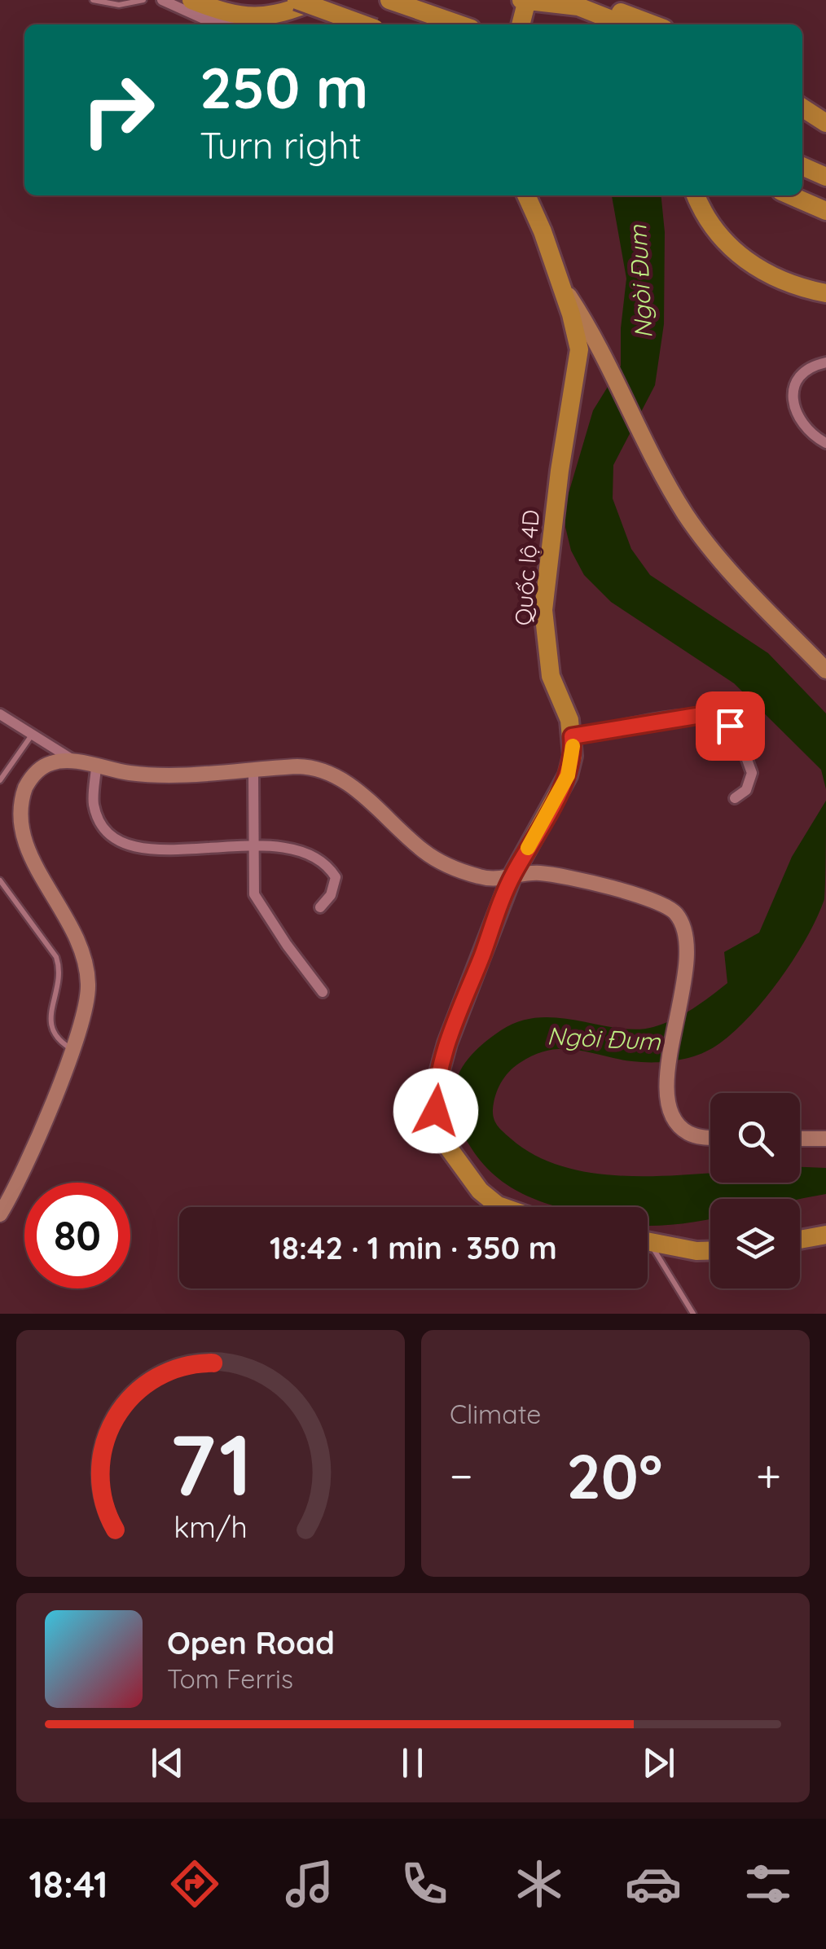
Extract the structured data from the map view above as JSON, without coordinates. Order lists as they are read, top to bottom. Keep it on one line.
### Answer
{"streets":{"highway":["Quốc lộ 4D"]},"water":["Ngòi Đum"],"page":{"turn":["250 m","Turn right"],"limit":"80","trip":"18:42 · 1 min · 350 m","tile":"Climate","heat":["−","20°","+"],"song":["Open Road","Tom Ferris"],"tabs":"18:41","gauge":["71","km/h"]}}
